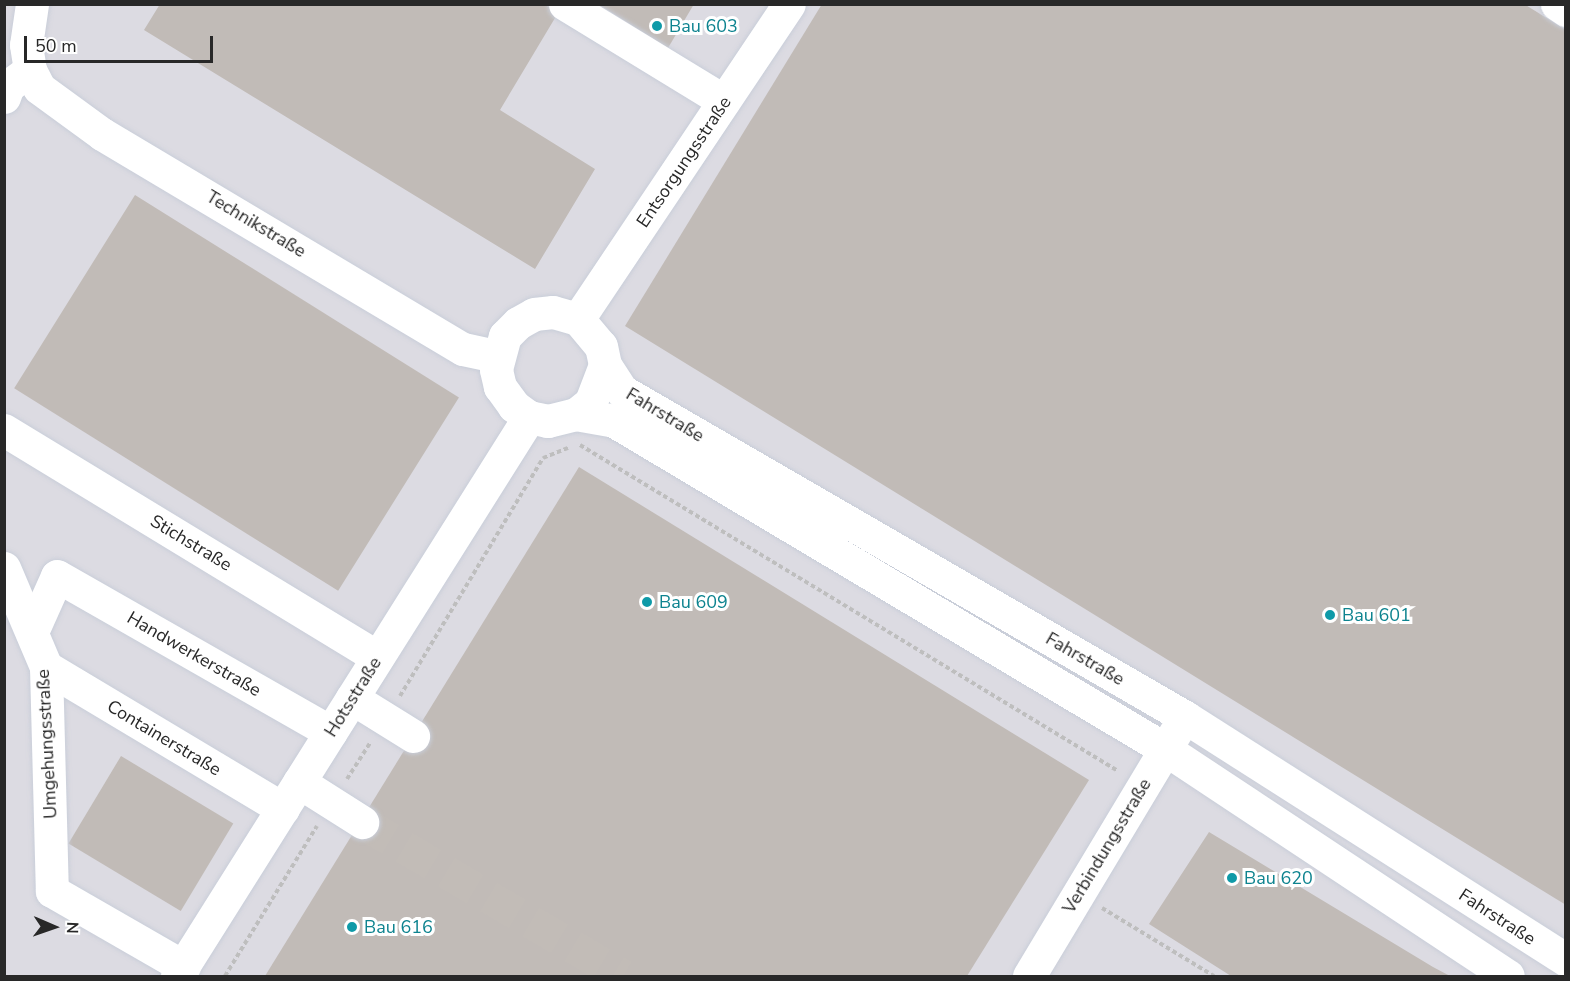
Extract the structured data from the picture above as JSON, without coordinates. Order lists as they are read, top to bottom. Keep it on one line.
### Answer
{"streets":{"lane":["Entsorgungsstraße","Technikstraße","Fahrstraße","Stichstraße","Handwerkerstraße","Hotsstraße","Containerstraße","Umgehungsstraße","Verbindungsstraße"]},"crossings":[["Entsorgungsstraße","Technikstraße"],["Entsorgungsstraße","Fahrstraße"],["Entsorgungsstraße","Hotsstraße"],["Technikstraße","Fahrstraße"],["Technikstraße","Hotsstraße"],["Fahrstraße","Hotsstraße"],["Fahrstraße","Verbindungsstraße"],["Stichstraße","Hotsstraße"],["Handwerkerstraße","Hotsstraße"],["Handwerkerstraße","Umgehungsstraße"],["Hotsstraße","Containerstraße"],["Hotsstraße","Umgehungsstraße"],["Containerstraße","Umgehungsstraße"]],"places":["Bau 603","Bau 609","Bau 601","Bau 620","Bau 616"],"scale_bar":"50 m","north":"right"}
